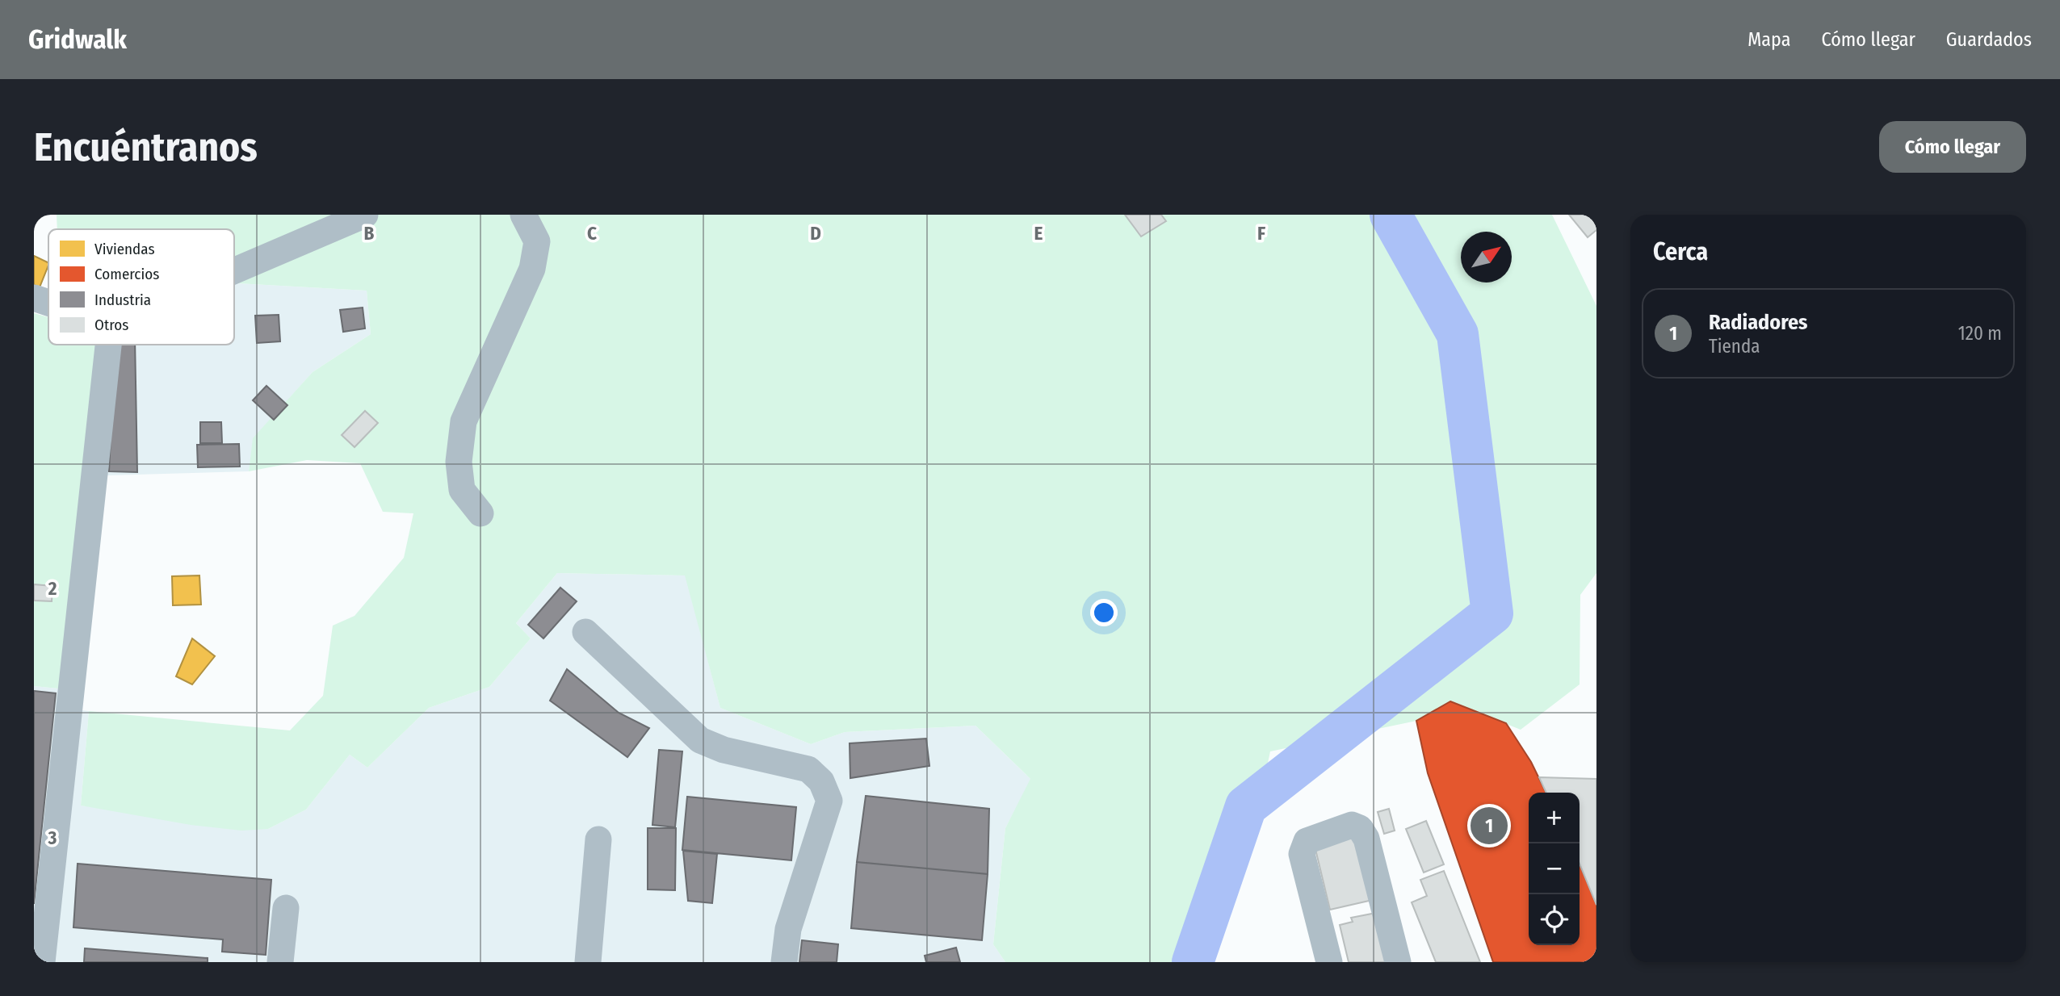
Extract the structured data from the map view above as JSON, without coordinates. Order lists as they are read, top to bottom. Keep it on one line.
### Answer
{"legend":["Viviendas","Comercios","Industria","Otros"],"north":"top right","page":{"header":"Gridwalk","nav":["Mapa","Cómo llegar","Guardados"],"buttons":"Cómo llegar","title":"Encuéntranos","heading":"Cerca","list":[{"mark":"1","name":"Radiadores","note":"Tienda","value":"120 m"}],"map_buttons":["+","−"],"pins":"1"},"grid":{"columns":["B","C","D","E","F"],"rows":["2","3"]}}
